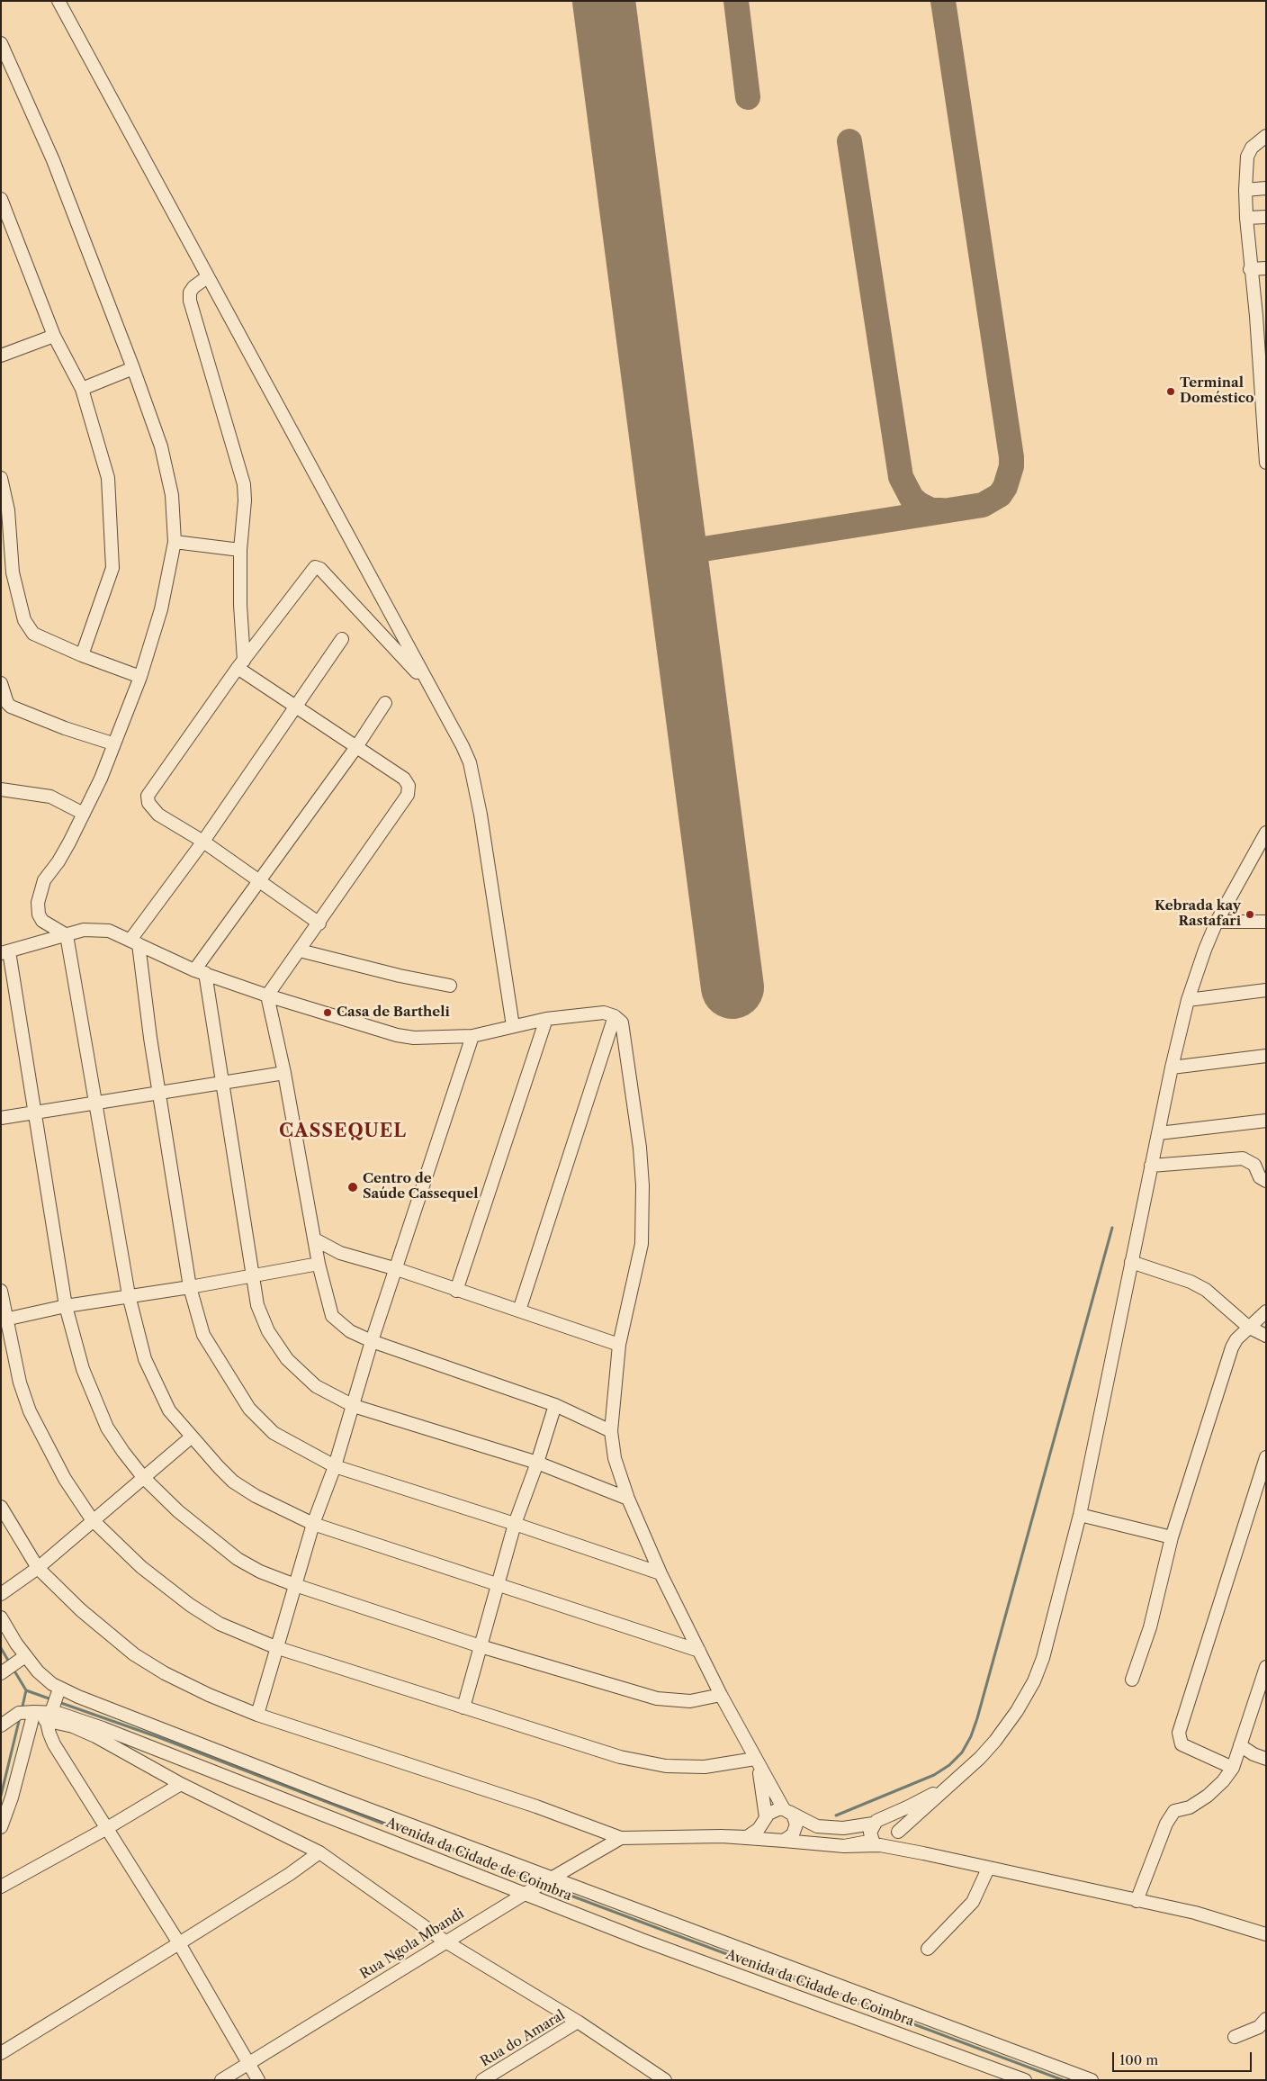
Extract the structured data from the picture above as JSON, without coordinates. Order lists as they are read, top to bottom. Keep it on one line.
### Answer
{"streets":{"street":["Avenida da Cidade de Coimbra","Rua Ngola Mbandi","Rua do Amaral"]},"crossings":[["Avenida da Cidade de Coimbra","Rua Ngola Mbandi"]],"districts":["CASSEQUEL"],"places":["Terminal Doméstico","Kebrada kay Rastafari","Casa de Bartheli","Centro de Saúde Cassequel"],"scale_bar":"100 m"}
